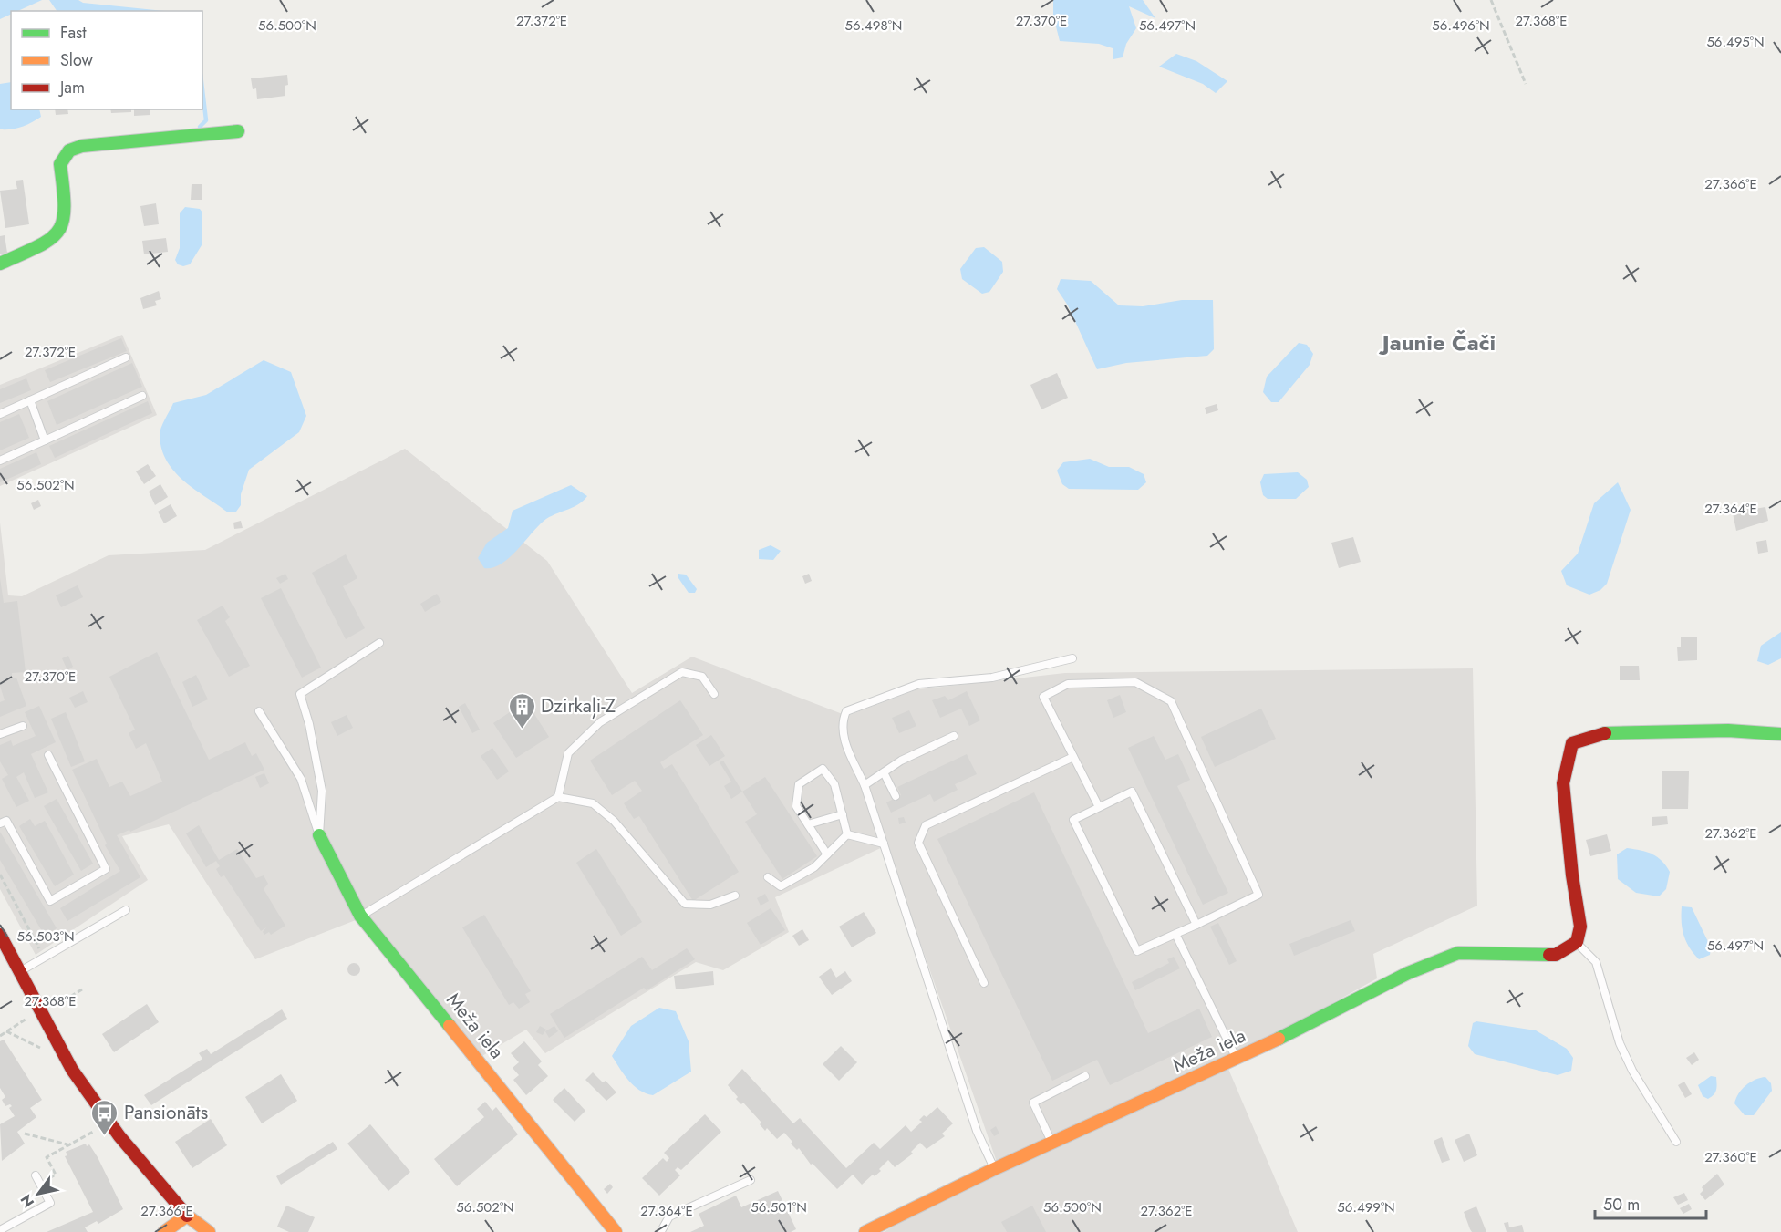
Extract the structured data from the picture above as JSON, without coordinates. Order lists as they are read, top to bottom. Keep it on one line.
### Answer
{"streets":{"street":["Meža iela"]},"districts":["Jaunie Čači"],"places":{"building":["Dzirkaļi-Z"],"bus stop":["Pansionāts"]},"legend":["Fast","Slow","Jam"],"scale_bar":"50 m","north":"bottom left","coordinates":["27.370°E","27.368°E","27.372°E","56.500°N","56.498°N","56.497°N","56.496°N","56.495°N","27.366°E","56.502°N","27.364°E","27.362°E","56.503°N","27.360°E","56.501°N","56.499°N"]}
